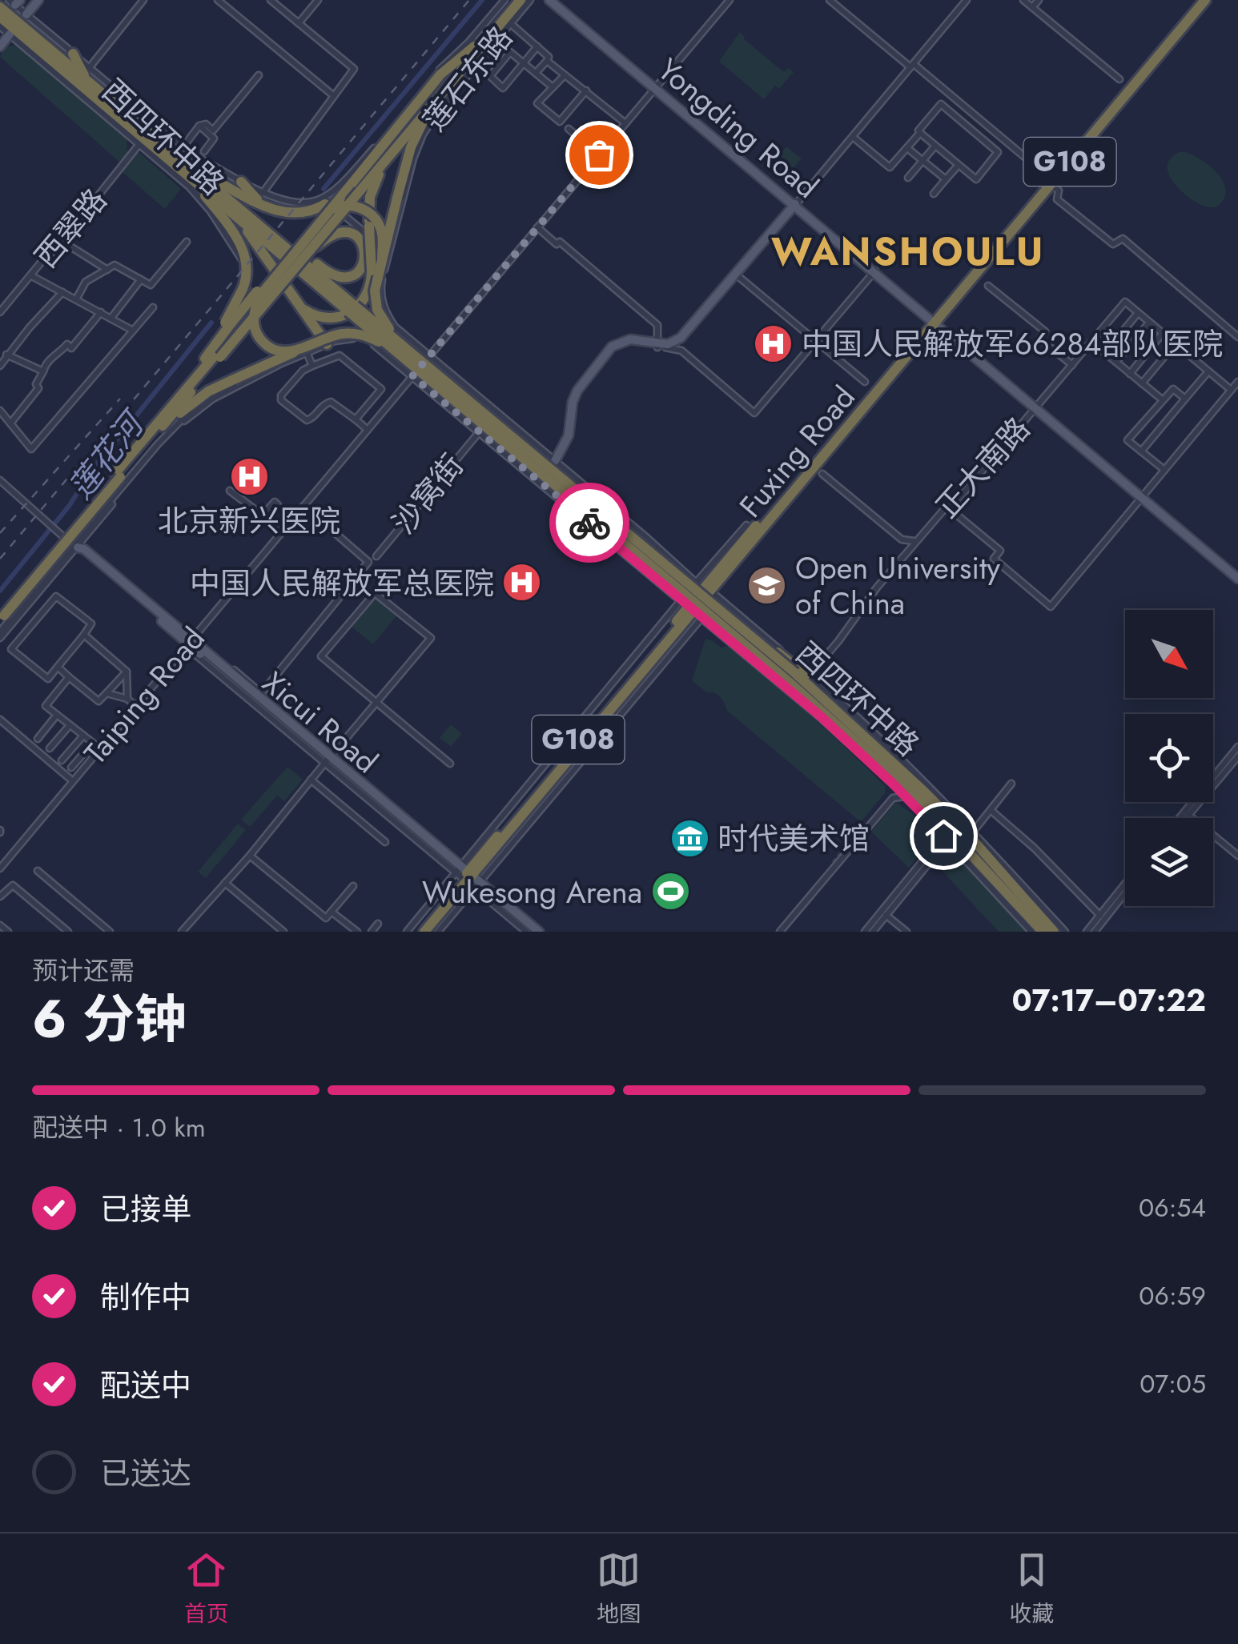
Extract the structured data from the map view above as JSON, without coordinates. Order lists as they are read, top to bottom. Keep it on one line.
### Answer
{"streets":{"highway":["西四环中路","G108","Fuxing Road"],"main road":["Yongding Road","Xicui Road"],"street":["莲石东路","西翠路","正大南路","沙窝街","Taiping Road"]},"crossings":[["莲石东路","西四环中路"],["Yongding Road","Fuxing Road"],["Yongding Road","正大南路"],["西四环中路","西翠路"],["西四环中路","Fuxing Road"],["西四环中路","沙窝街"],["西四环中路","Taiping Road"],["Fuxing Road","Xicui Road"],["沙窝街","Taiping Road"],["沙窝街","Xicui Road"],["Taiping Road","Xicui Road"]],"districts":["WANSHOULU"],"water":["莲花河"],"places":{"hospital":["中国人民解放军66284部队医院","北京新兴医院","中国人民解放军总医院"],"school or university":["Open University of China"],"museum":["时代美术馆"],"sports":["Wukesong Arena"]},"north":"bottom right","page":{"heading":["6 分钟","预计还需","07:17–07:22"],"bar":"配送中 · 1.0 km","list":[["已接单","06:54"],["制作中","06:59"],["配送中","07:05"],"已送达"],"tabs":["首页","地图","收藏"]}}
